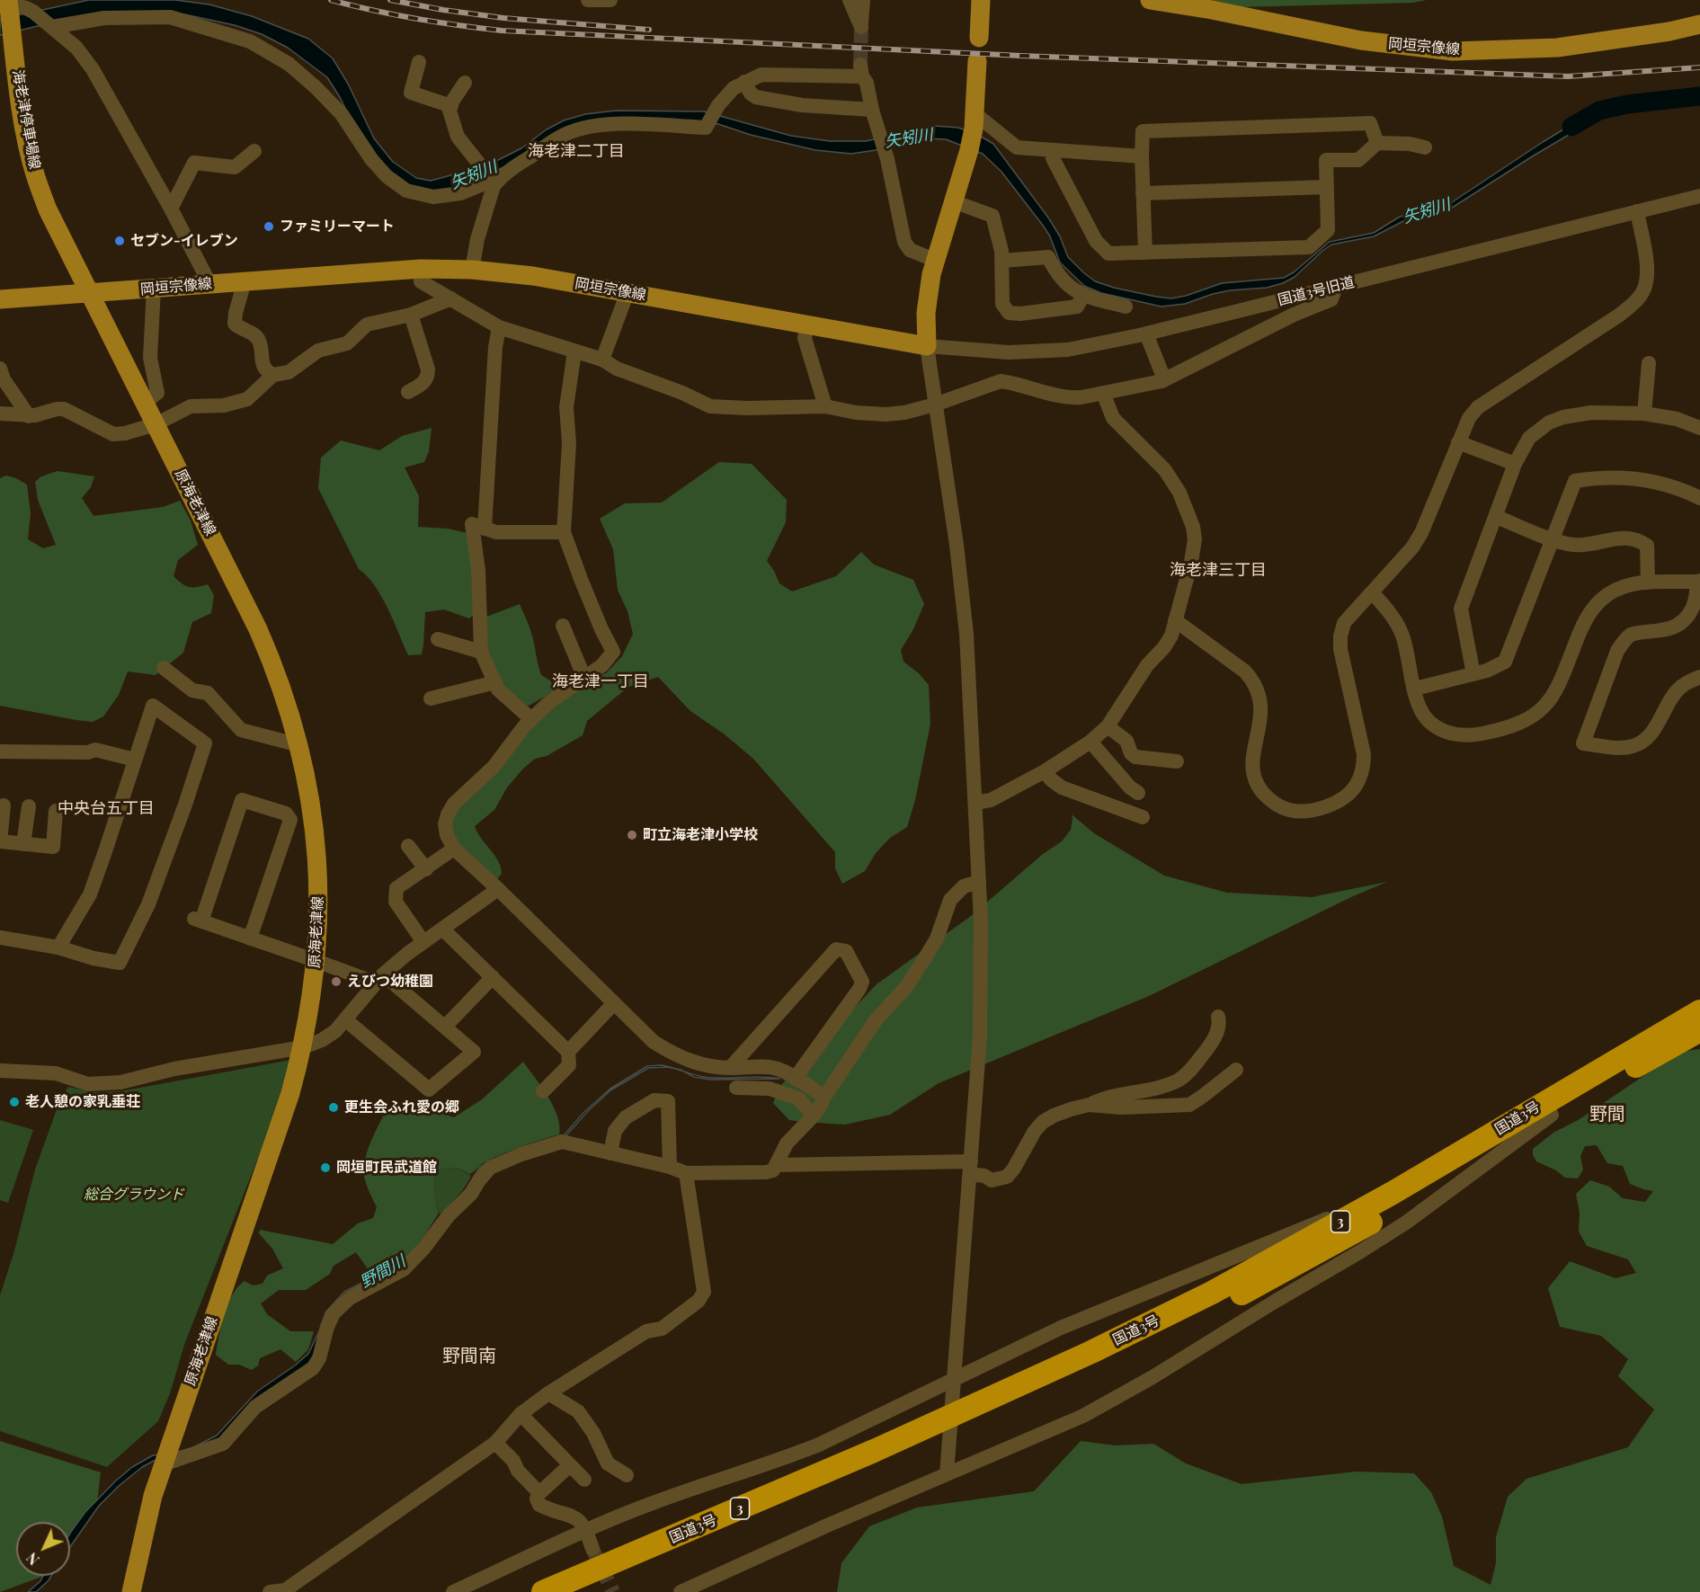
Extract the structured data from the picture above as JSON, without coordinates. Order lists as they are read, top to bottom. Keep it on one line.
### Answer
{"streets":{"highway":["国道3号","3"],"main road":["岡垣宗像線","海老津停車場線","原海老津線"],"street":["国道3号旧道"]},"crossings":[["岡垣宗像線","海老津停車場線"],["岡垣宗像線","国道3号旧道"],["岡垣宗像線","原海老津線"],["海老津停車場線","原海老津線"]],"districts":["海老津二丁目","海老津三丁目","海老津一丁目","中央台五丁目","野間","野間南"],"water":["矢矧川","野間川"],"parks":["総合グラウンド"],"places":["ファミリーマート","セブン-イレブン","町立海老津小学校","えびつ幼稚園","老人憩の家乳垂荘","更生会ふれ愛の郷","岡垣町民武道館"],"north":"bottom left"}
